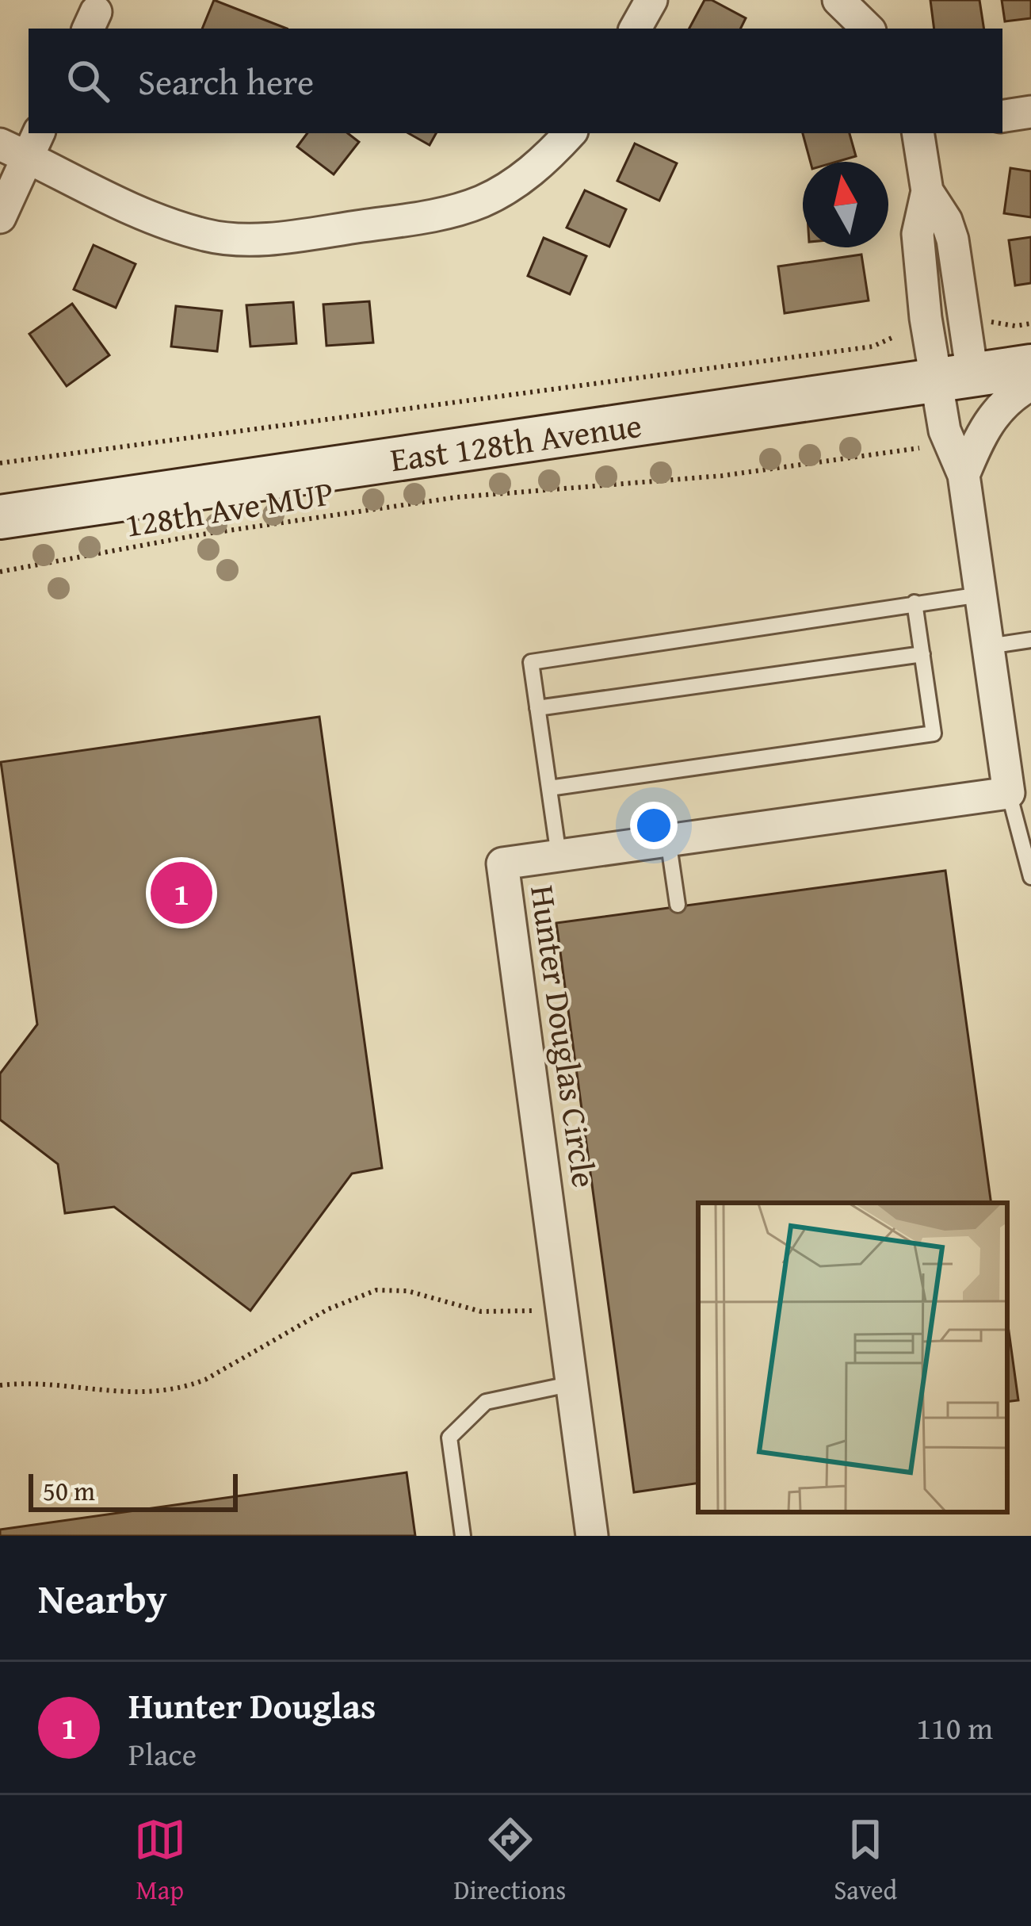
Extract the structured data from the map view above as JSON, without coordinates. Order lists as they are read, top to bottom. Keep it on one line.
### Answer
{"streets":{"main road":["East 128th Avenue"],"street":["Hunter Douglas Circle"],"path":["128th Ave MUP"]},"scale_bar":"50 m","north":"top","page":{"search":"Search here","pins":"1","scale":"50 m","heading":"Nearby","list":[{"mark":"1","name":"Hunter Douglas","note":"Place","value":"110 m"}],"nav":["Map","Directions","Saved"]}}
